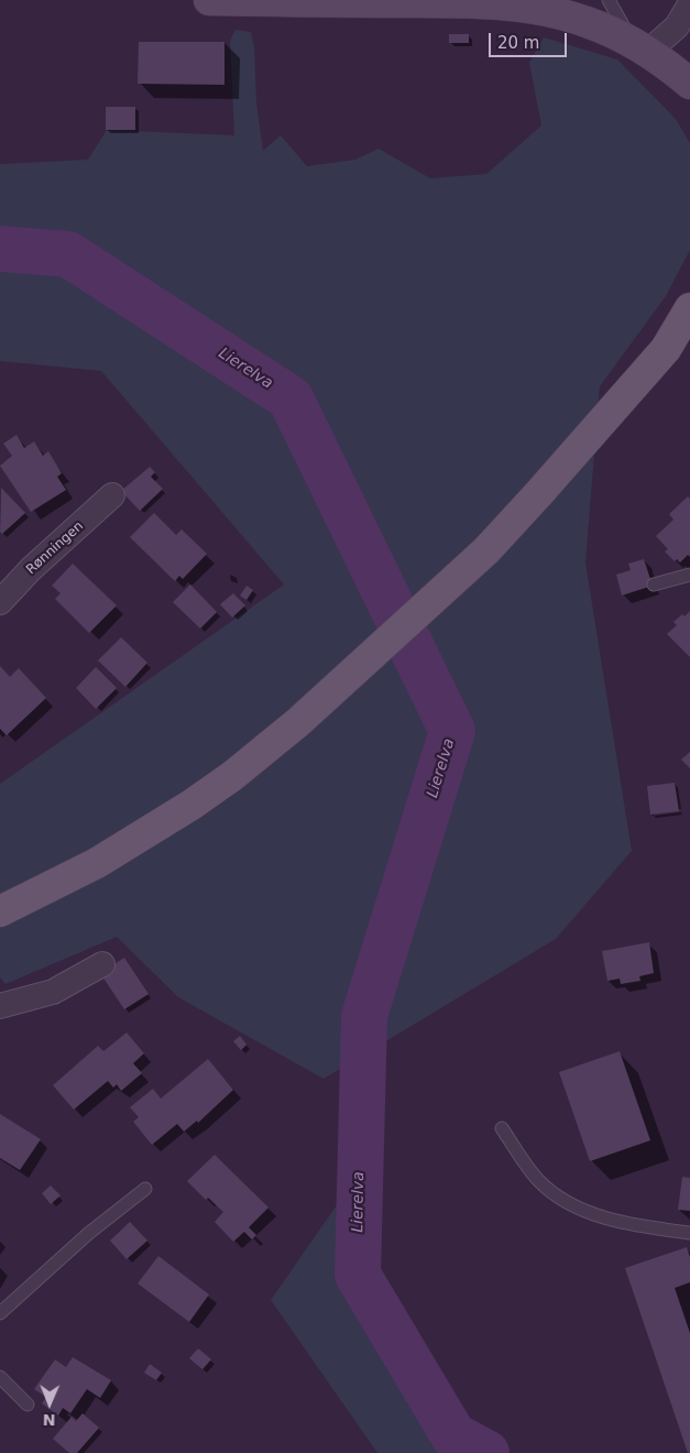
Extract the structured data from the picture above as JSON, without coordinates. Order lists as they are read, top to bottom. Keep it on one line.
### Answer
{"streets":{"street":["Rønningen"]},"water":["Lierelva"],"scale_bar":"20 m","north":"bottom"}
